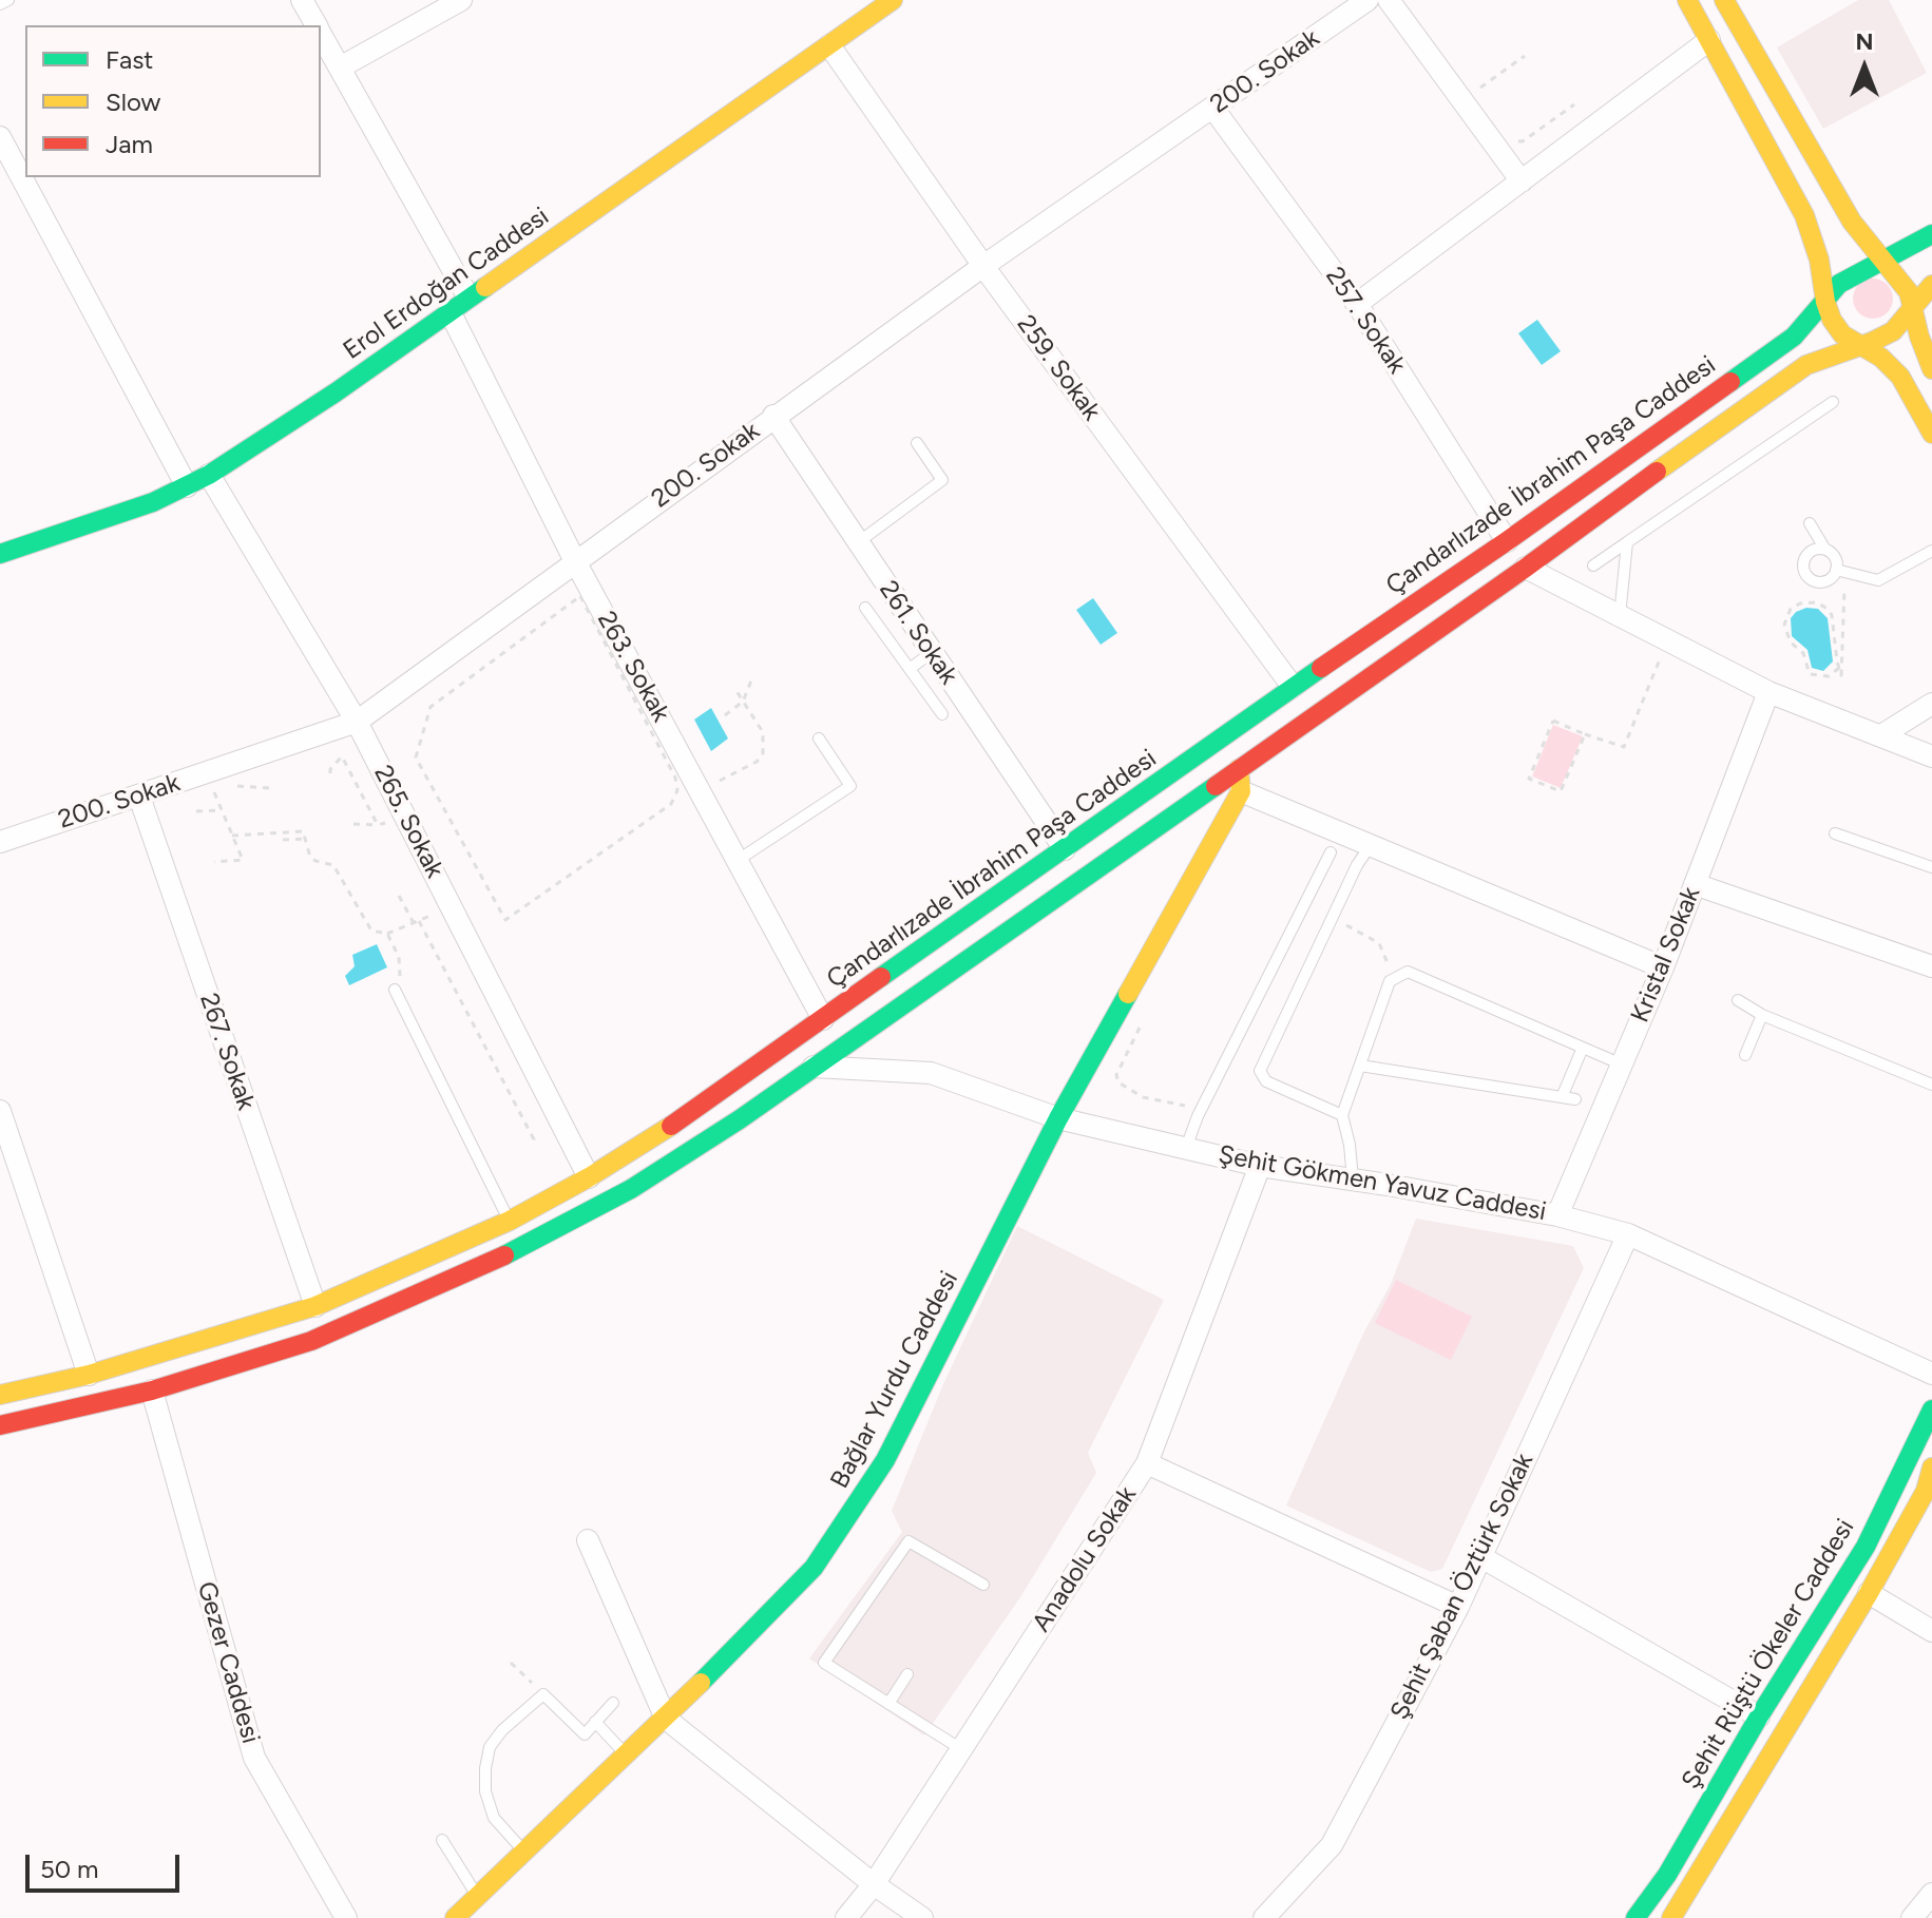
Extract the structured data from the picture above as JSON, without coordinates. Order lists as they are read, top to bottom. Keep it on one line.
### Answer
{"streets":{"main road":["Erol Erdoğan Caddesi","Çandarlızade İbrahim Paşa Caddesi","Bağlar Yurdu Caddesi","Şehit Rüştü Ökeler Caddesi"],"street":["200. Sokak","257. Sokak","259. Sokak","261. Sokak","263. Sokak","265. Sokak","Kristal Sokak","267. Sokak","Şehit Gökmen Yavuz Caddesi","Anadolu Sokak","Şehit Şaban Öztürk Sokak","Gezer Caddesi"]},"crossings":[["200. Sokak","257. Sokak"],["200. Sokak","259. Sokak"],["200. Sokak","261. Sokak"],["200. Sokak","263. Sokak"],["200. Sokak","265. Sokak"],["200. Sokak","267. Sokak"],["Erol Erdoğan Caddesi","259. Sokak"],["Erol Erdoğan Caddesi","263. Sokak"],["Erol Erdoğan Caddesi","265. Sokak"],["257. Sokak","Çandarlızade İbrahim Paşa Caddesi"],["259. Sokak","Çandarlızade İbrahim Paşa Caddesi"],["Çandarlızade İbrahim Paşa Caddesi","261. Sokak"],["Çandarlızade İbrahim Paşa Caddesi","263. Sokak"],["Çandarlızade İbrahim Paşa Caddesi","265. Sokak"],["Çandarlızade İbrahim Paşa Caddesi","267. Sokak"],["Kristal Sokak","Şehit Gökmen Yavuz Caddesi"],["Şehit Gökmen Yavuz Caddesi","Bağlar Yurdu Caddesi"],["Şehit Gökmen Yavuz Caddesi","Anadolu Sokak"],["Şehit Gökmen Yavuz Caddesi","Şehit Şaban Öztürk Sokak"]],"legend":["Fast","Slow","Jam"],"scale_bar":"50 m","north":"top"}
